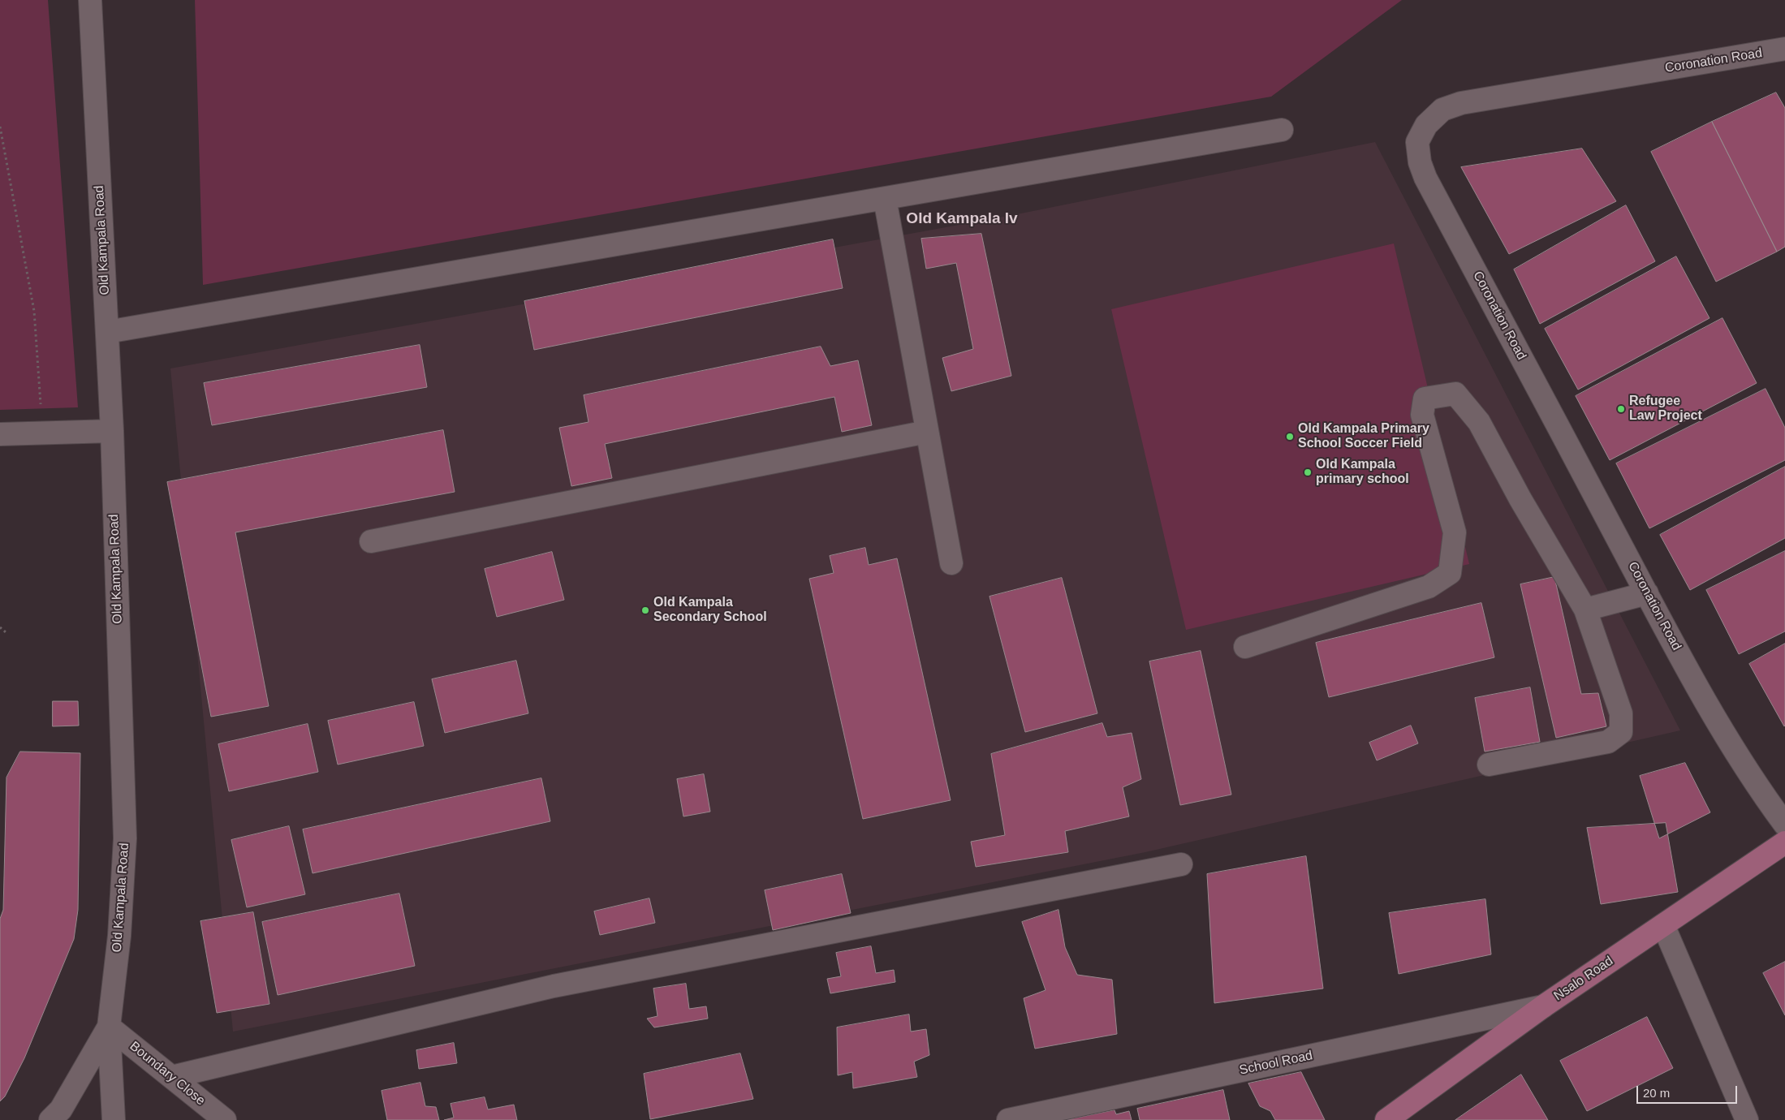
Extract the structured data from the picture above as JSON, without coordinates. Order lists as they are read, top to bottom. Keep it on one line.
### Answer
{"streets":{"main road":["Nsalo Road"],"street":["Coronation Road","Old Kampala Road","School Road","Boundary Close"]},"crossings":[["Old Kampala Road","Boundary Close"],["Nsalo Road","School Road"]],"districts":["Old Kampala Iv"],"places":["Refugee Law Project","Old Kampala Primary School Soccer Field","Old Kampala primary school","Old Kampala Secondary School"],"scale_bar":"20 m"}
